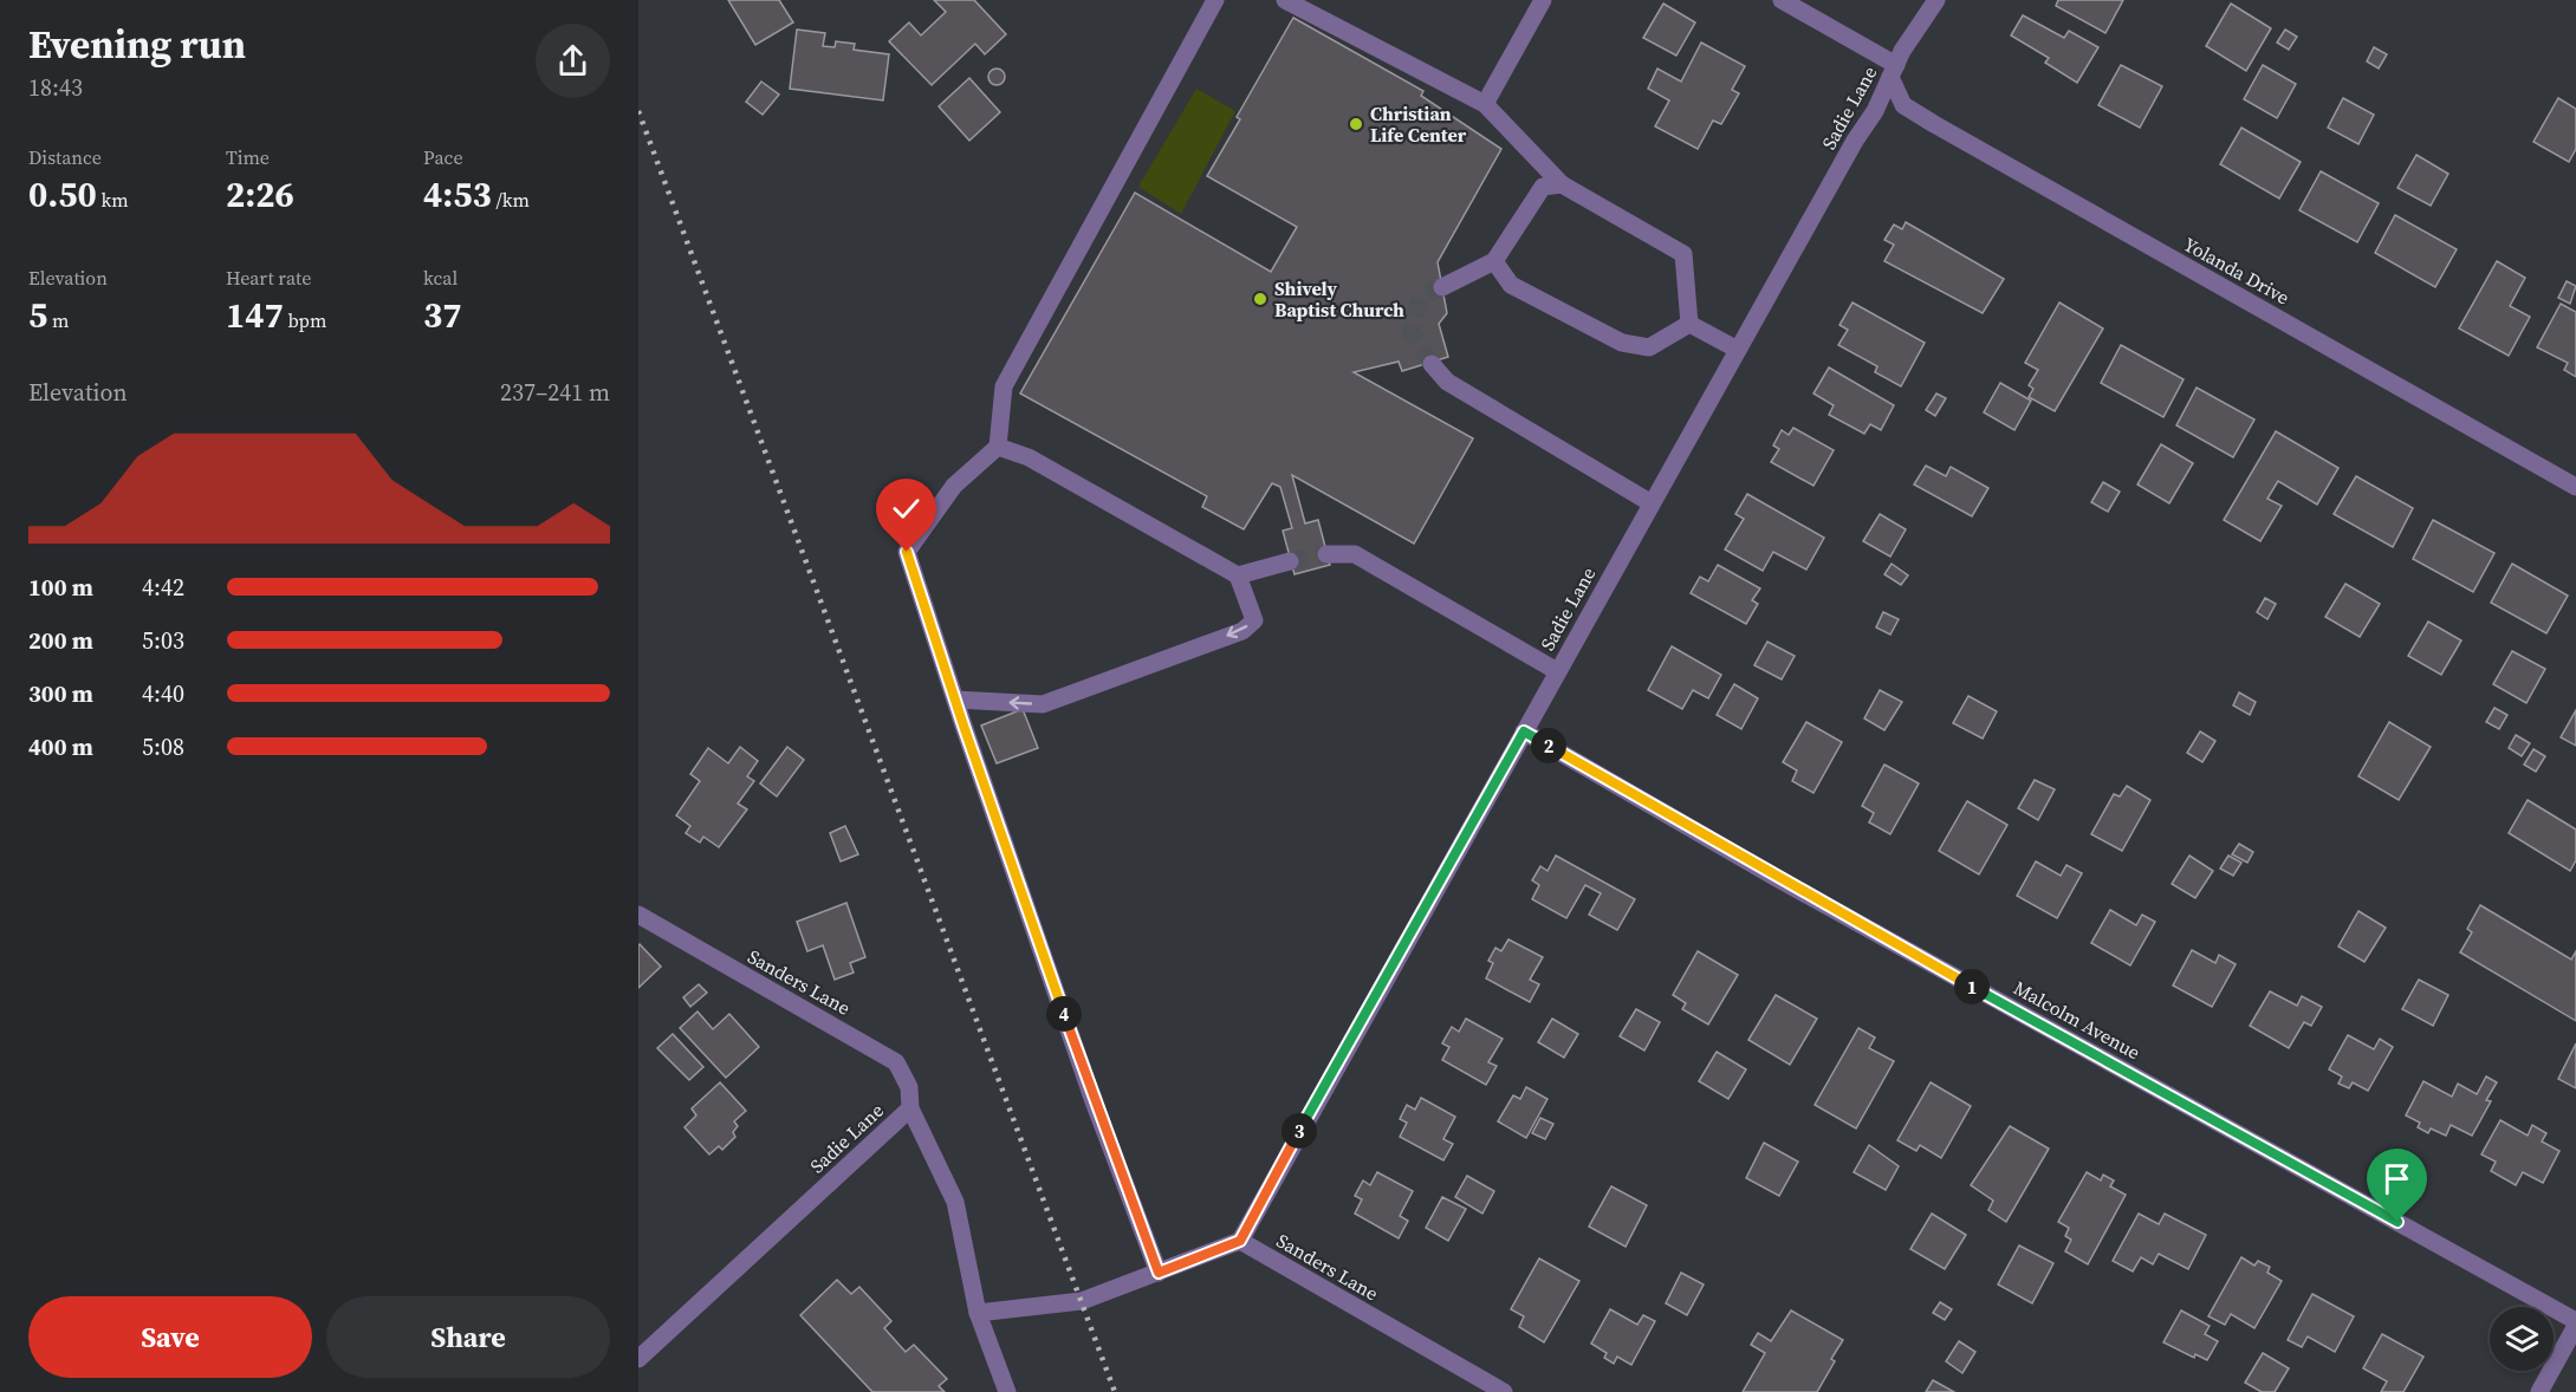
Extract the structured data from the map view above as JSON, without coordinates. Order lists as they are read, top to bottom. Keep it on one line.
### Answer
{"streets":{"street":["Sadie Lane","Yolanda Drive","Sanders Lane","Malcolm Avenue"]},"crossings":[["Sadie Lane","Yolanda Drive"],["Sadie Lane","Sanders Lane"],["Sadie Lane","Malcolm Avenue"]],"places":["Christian Life Center","Shively Baptist Church"],"page":{"heading":["Evening run","18:43"],"stats":[["Distance","0.50 km"],["Time","2:26"],["Pace","4:53 /km"],["Elevation","5 m"],["Heart rate","147 bpm"],["kcal","37"]],"chart":["Elevation","237–241 m"],"list":[{"name":"100 m","note":"4:42"},{"name":"200 m","note":"5:03"},{"name":"300 m","note":"4:40"},{"name":"400 m","note":"5:08"}],"pins":["2","1","4","3"],"buttons":["Save","Share"]}}
